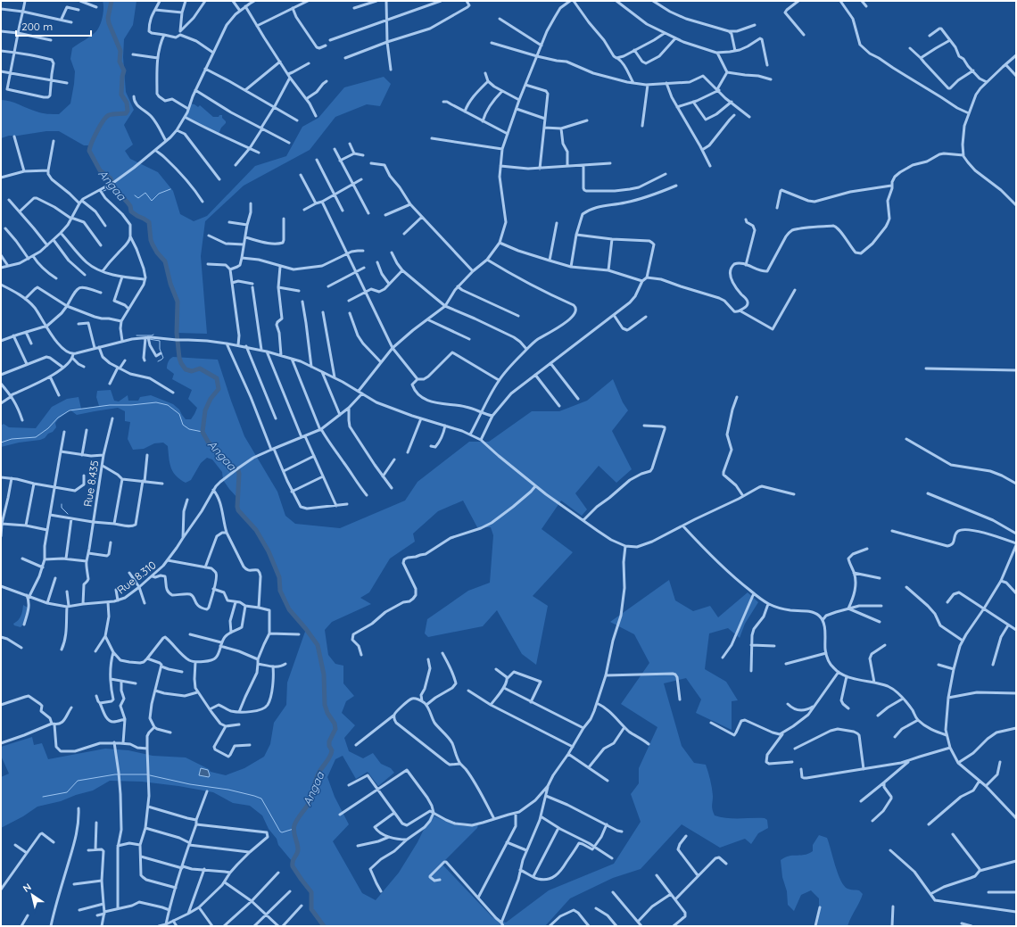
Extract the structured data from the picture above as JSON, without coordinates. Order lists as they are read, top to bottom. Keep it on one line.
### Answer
{"streets":{"street":["Rue 8.435","Rue 8.310"]},"crossings":[["Rue 8.435","Rue 8.310"]],"water":["Angaa"],"scale_bar":"200 m","north":"top left"}
